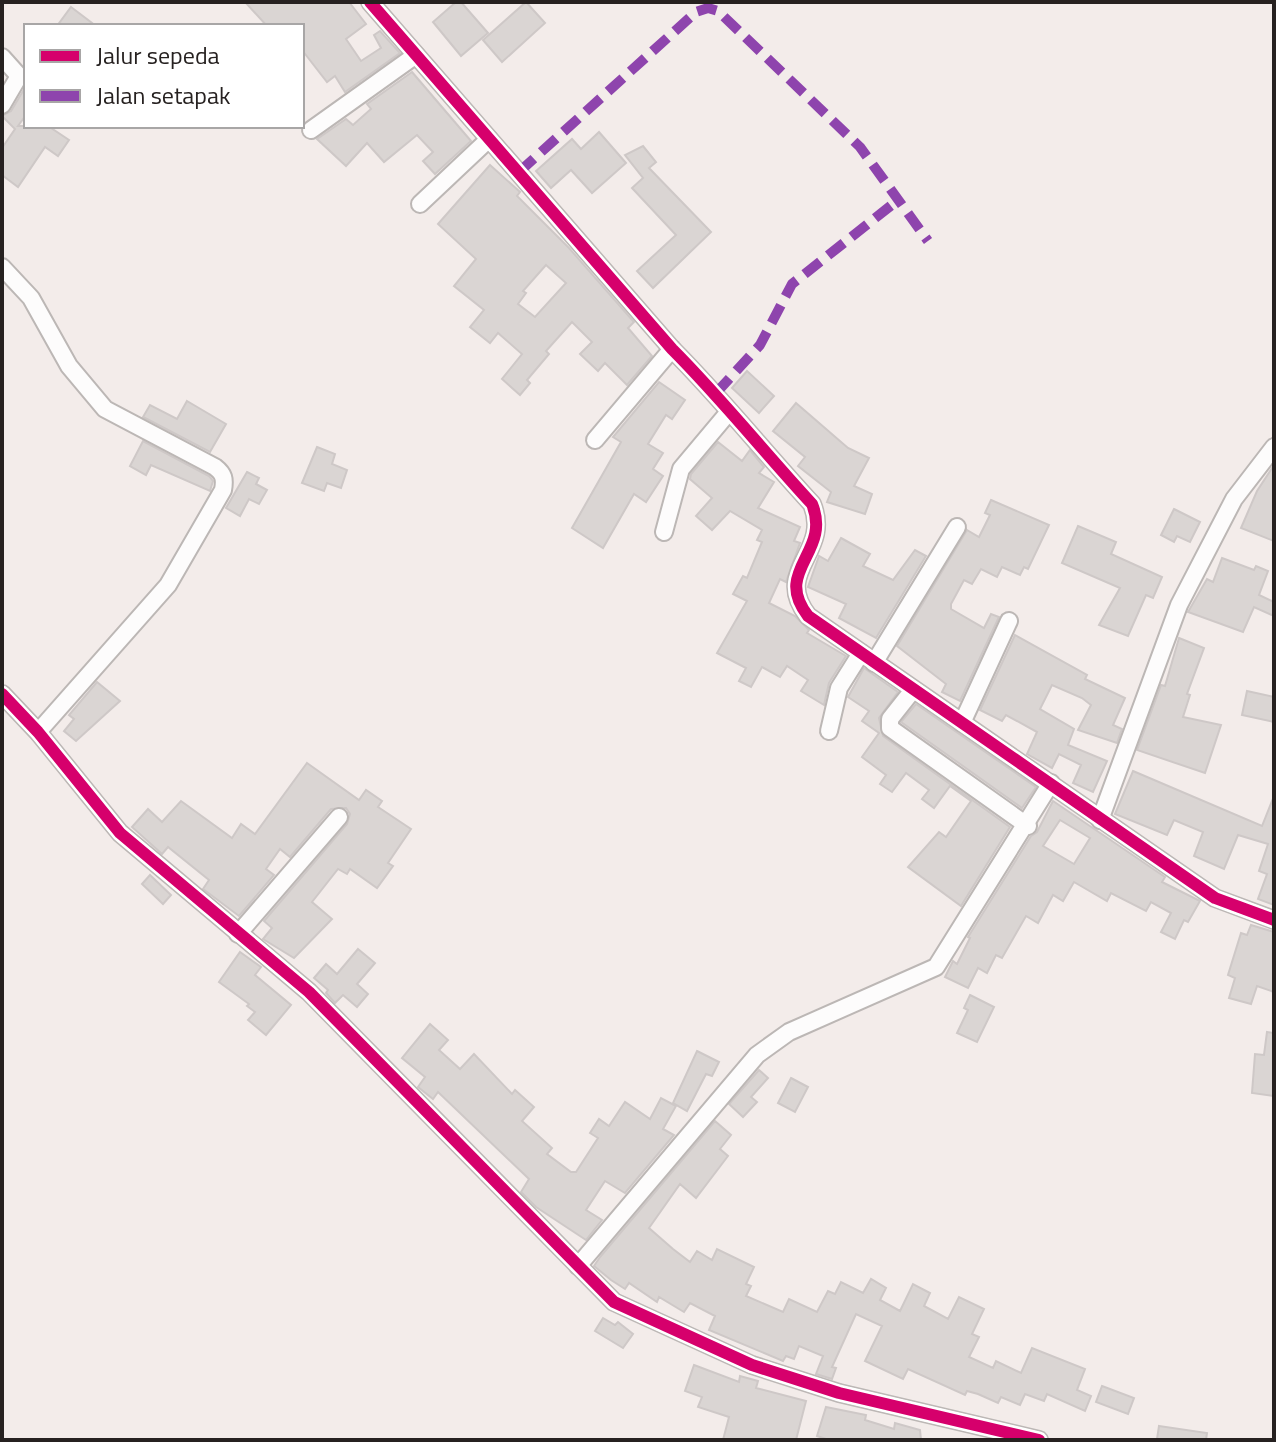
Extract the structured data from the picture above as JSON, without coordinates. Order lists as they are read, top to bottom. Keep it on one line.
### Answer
{"legend":["Jalur sepeda","Jalan setapak"]}
